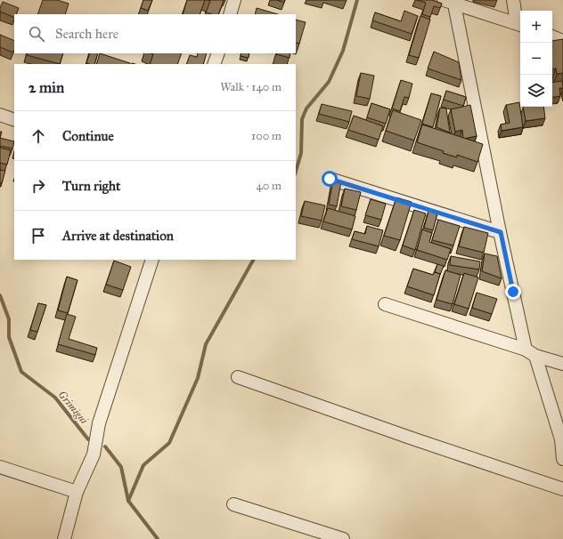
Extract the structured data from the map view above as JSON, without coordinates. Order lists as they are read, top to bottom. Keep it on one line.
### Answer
{"water":["Grimigui"],"page":{"map_buttons":["+","−"],"search":"Search here","heading":["2 min","Walk · 140 m"],"list":[["Continue","100 m"],["Turn right","40 m"],"Arrive at destination"]}}
